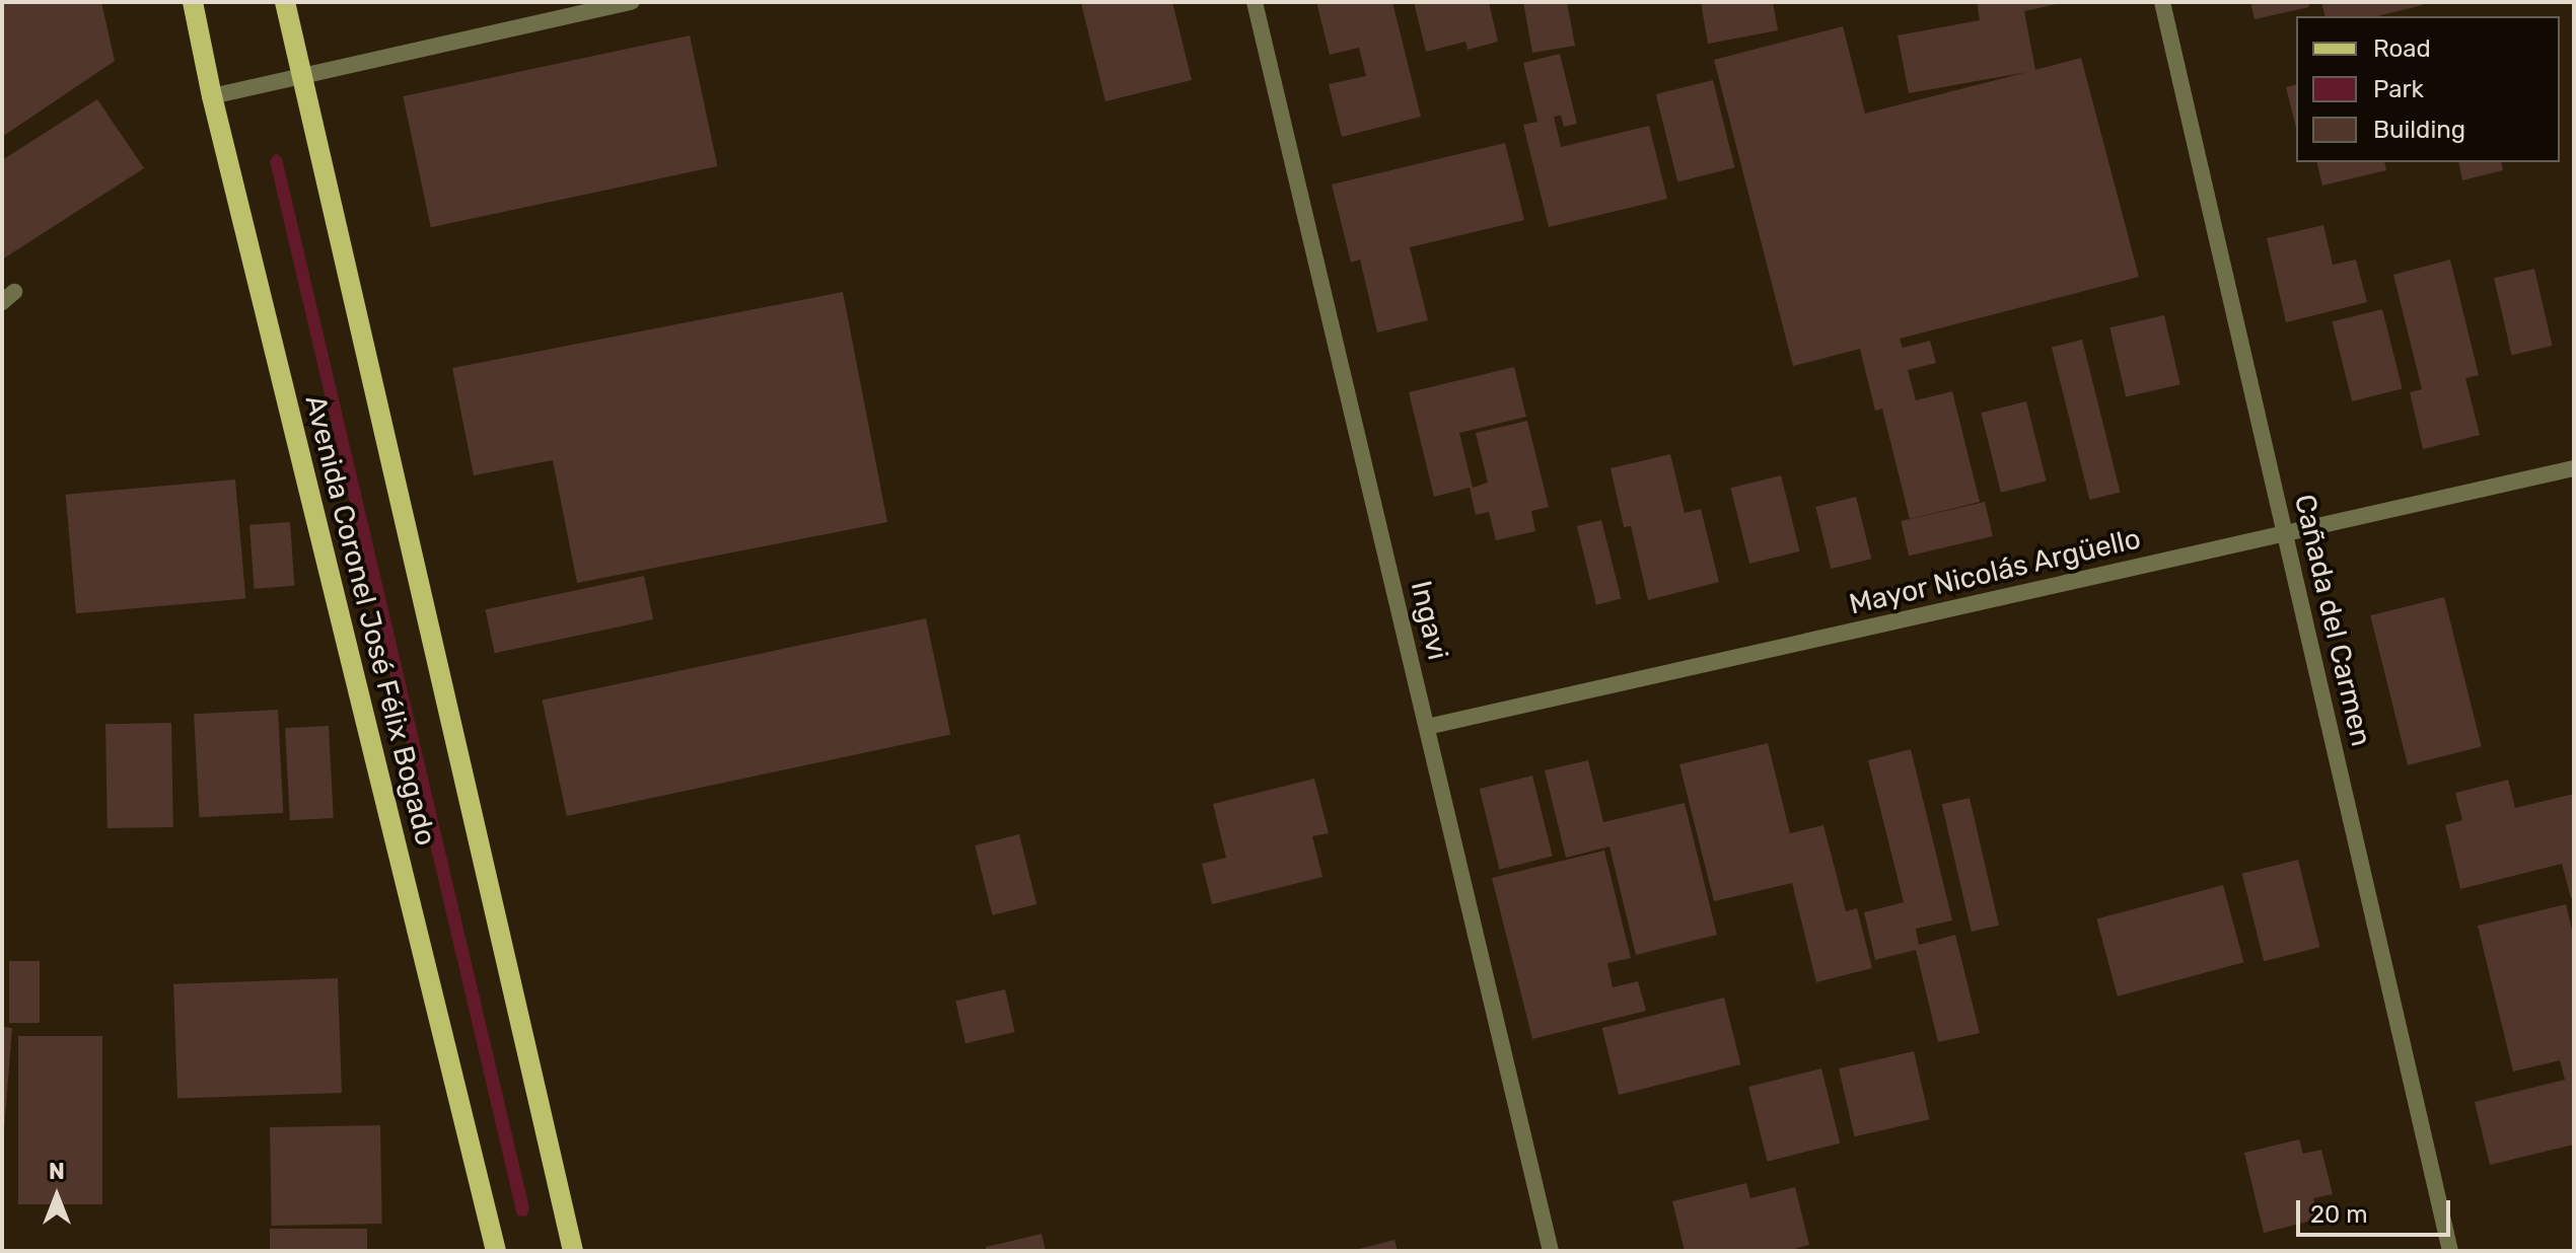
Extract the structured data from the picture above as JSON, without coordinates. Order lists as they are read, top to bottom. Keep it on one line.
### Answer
{"streets":{"main road":["Avenida Coronel José Félix Bogado"],"street":["Mayor Nicolás Argüello","Ingavi","Cañada del Carmen"]},"crossings":[["Mayor Nicolás Argüello","Ingavi"],["Mayor Nicolás Argüello","Cañada del Carmen"]],"legend":["Road","Park","Building"],"scale_bar":"20 m","north":"top"}
